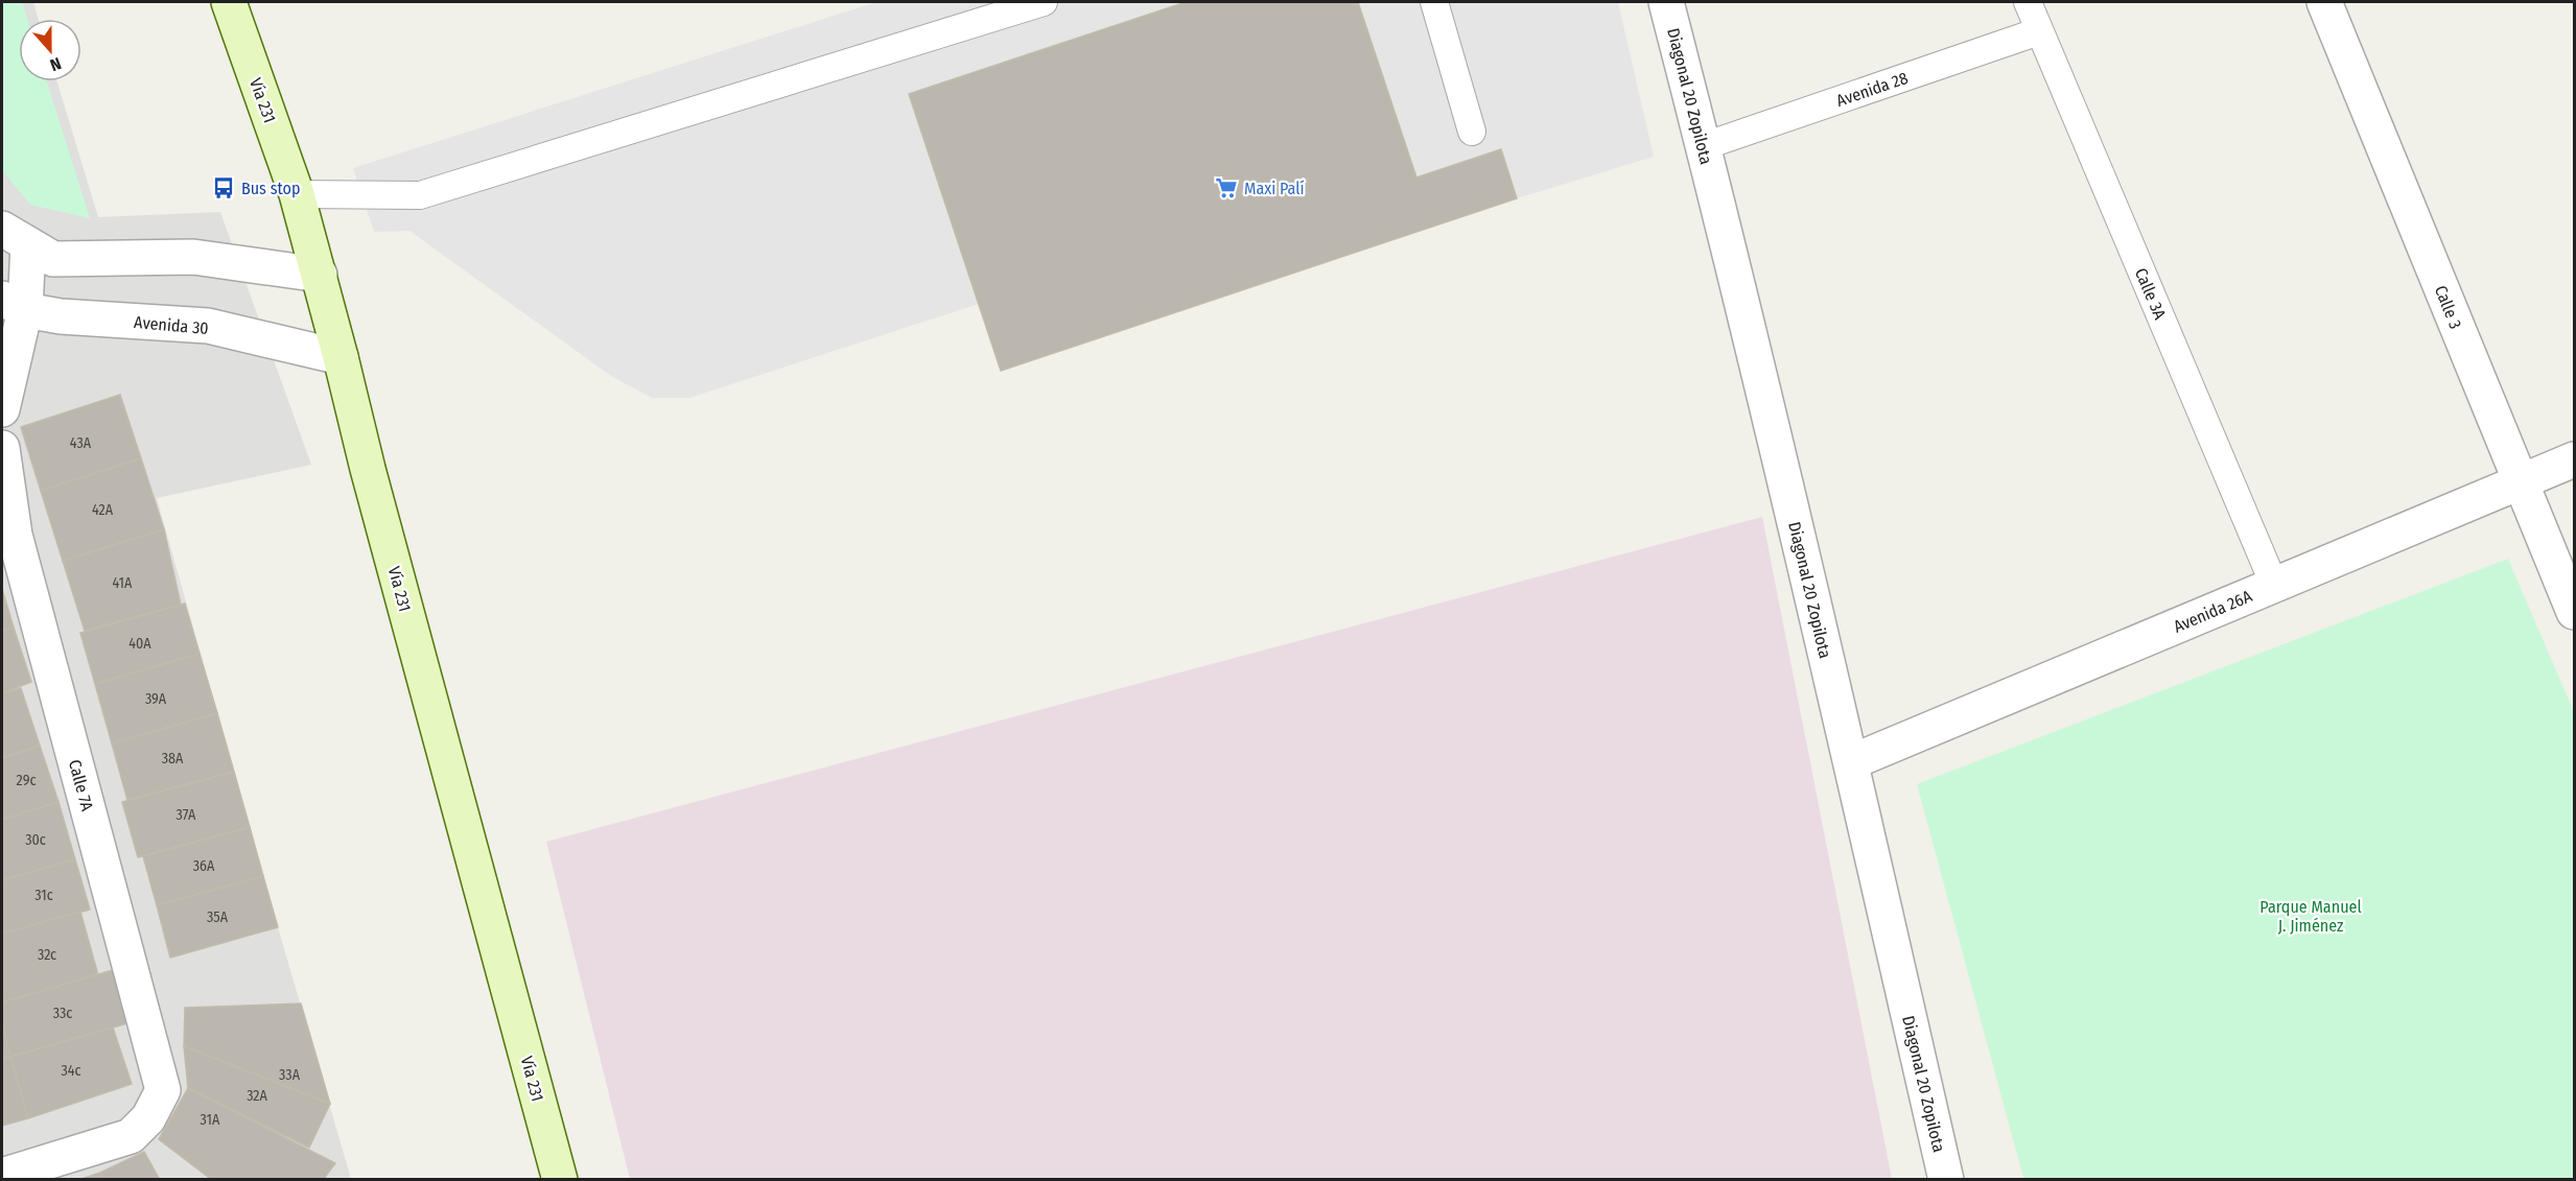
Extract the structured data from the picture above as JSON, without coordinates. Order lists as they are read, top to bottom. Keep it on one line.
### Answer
{"streets":{"main road":["Vía 231"],"street":["Diagonal 20 Zopilota","Calle 3","Avenida 30","Avenida 26A","Calle 7A"],"lane":["Avenida 28","Calle 3A"]},"crossings":[["Avenida 28","Diagonal 20 Zopilota"],["Avenida 28","Calle 3A"],["Diagonal 20 Zopilota","Avenida 26A"],["Vía 231","Avenida 30"],["Calle 3A","Avenida 26A"],["Calle 3","Avenida 26A"]],"parks":["Parque Manuel J. Jiménez"],"places":{"bus stop":["Bus stop"],"supermarket":["Maxi Palí"]},"house_numbers":["43A","42A","41A","40A","39A","38A","29c","37A","30c","36A","31c","35A","32c","33c","34c","33A","32A","31A"],"north":"bottom"}
